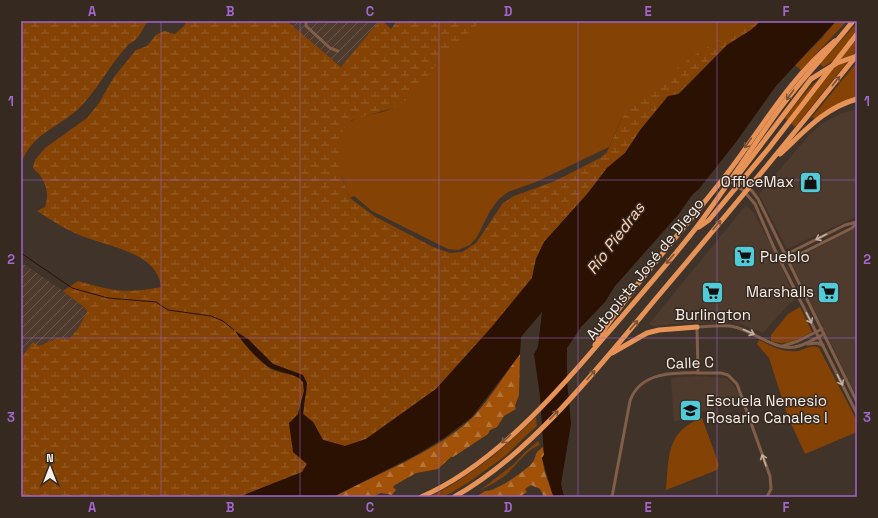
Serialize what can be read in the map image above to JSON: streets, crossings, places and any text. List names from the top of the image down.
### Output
{
  "streets": {
    "highway": ["Autopista José de Diego"],
    "street": ["Calle C"]
  },
  "one_way": ["Calle C"],
  "water": ["Río Piedras"],
  "places": {
    "shop": ["OfficeMax"],
    "supermarket": ["Pueblo", "Burlington", "Marshalls"],
    "school or university": ["Escuela Nemesio Rosario Canales I"]
  },
  "north": "top",
  "grid": {
    "columns": [
      "A",
      "B",
      "C",
      "D",
      "E",
      "F"
    ],
    "rows": ["1", "2", "3"]
  }
}
